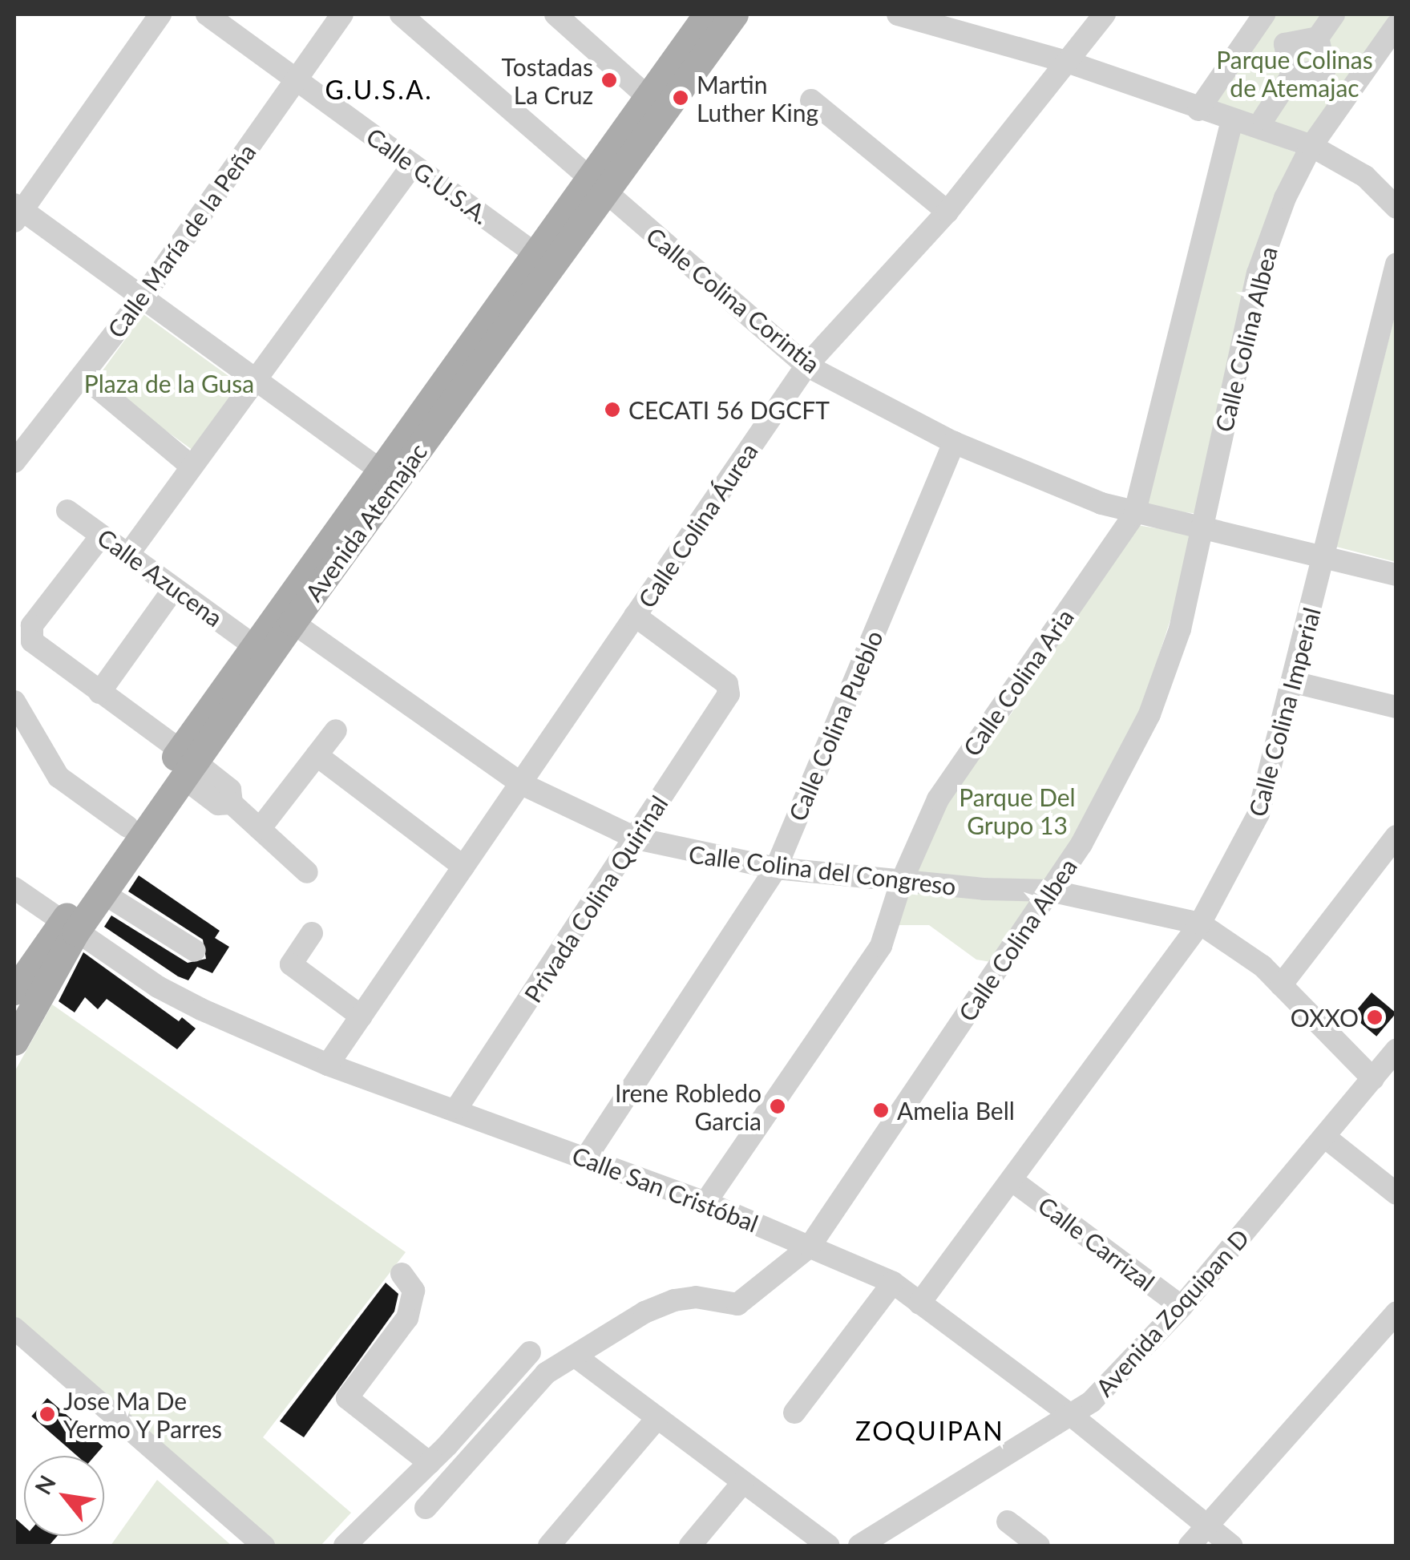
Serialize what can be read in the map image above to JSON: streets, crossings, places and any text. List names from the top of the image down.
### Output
{
  "streets": {
    "main road": ["Avenida Atemajac"],
    "street": [
      "Calle G.U.S.A.",
      "Calle María de la Peña",
      "Calle Colina Corintia",
      "Calle Colina Albea",
      "Calle Colina Áurea",
      "Calle Azucena",
      "Calle Colina Aria",
      "Calle Colina Imperial",
      "Calle Colina Pueblo",
      "Calle Colina del Congreso",
      "Privada Colina Quirinal",
      "Calle San Cristóbal",
      "Calle Carrizal",
      "Avenida Zoquipan D"
    ]
  },
  "crossings": [
    ["Calle G.U.S.A.", "Calle María de la Peña"],
    ["Calle G.U.S.A.", "Avenida Atemajac"],
    ["Calle Colina Corintia", "Calle Colina Albea"],
    ["Calle Colina Corintia", "Avenida Atemajac"],
    ["Calle Colina Corintia", "Calle Colina Áurea"],
    ["Calle Colina Corintia", "Calle Colina Aria"],
    ["Calle Colina Corintia", "Calle Colina Imperial"],
    ["Calle Colina Corintia", "Calle Colina Pueblo"],
    ["Calle Colina Albea", "Calle Colina del Congreso"],
    ["Calle Colina Albea", "Calle San Cristóbal"],
    ["Avenida Atemajac", "Calle Azucena"],
    ["Avenida Atemajac", "Calle Colina del Congreso"],
    ["Avenida Atemajac", "Calle San Cristóbal"],
    ["Calle Colina Áurea", "Calle Colina del Congreso"],
    ["Calle Colina Áurea", "Privada Colina Quirinal"],
    ["Calle Colina Áurea", "Calle San Cristóbal"],
    ["Calle Colina Aria", "Calle Colina del Congreso"],
    ["Calle Colina Aria", "Calle San Cristóbal"],
    ["Calle Colina Imperial", "Calle Colina del Congreso"],
    ["Calle Colina Imperial", "Calle San Cristóbal"],
    ["Calle Colina Imperial", "Calle Carrizal"],
    ["Calle Colina Pueblo", "Calle Colina del Congreso"],
    ["Calle Colina Pueblo", "Calle San Cristóbal"],
    ["Calle Colina del Congreso", "Privada Colina Quirinal"],
    ["Calle Colina del Congreso", "Avenida Zoquipan D"],
    ["Privada Colina Quirinal", "Calle San Cristóbal"],
    ["Calle San Cristóbal", "Avenida Zoquipan D"],
    ["Calle Carrizal", "Avenida Zoquipan D"]
  ],
  "districts": ["G.U.S.A.", "ZOQUIPAN"],
  "parks": ["Parque Colinas de Atemajac", "Plaza de la Gusa", "Parque Del Grupo 13"],
  "places": [
    "Tostadas La Cruz",
    "Martin Luther King",
    "CECATI 56 DGCFT",
    "OXXO",
    "Irene Robledo Garcia",
    "Amelia Bell",
    "Jose Ma De Yermo Y Parres"
  ],
  "north": "top left"
}
